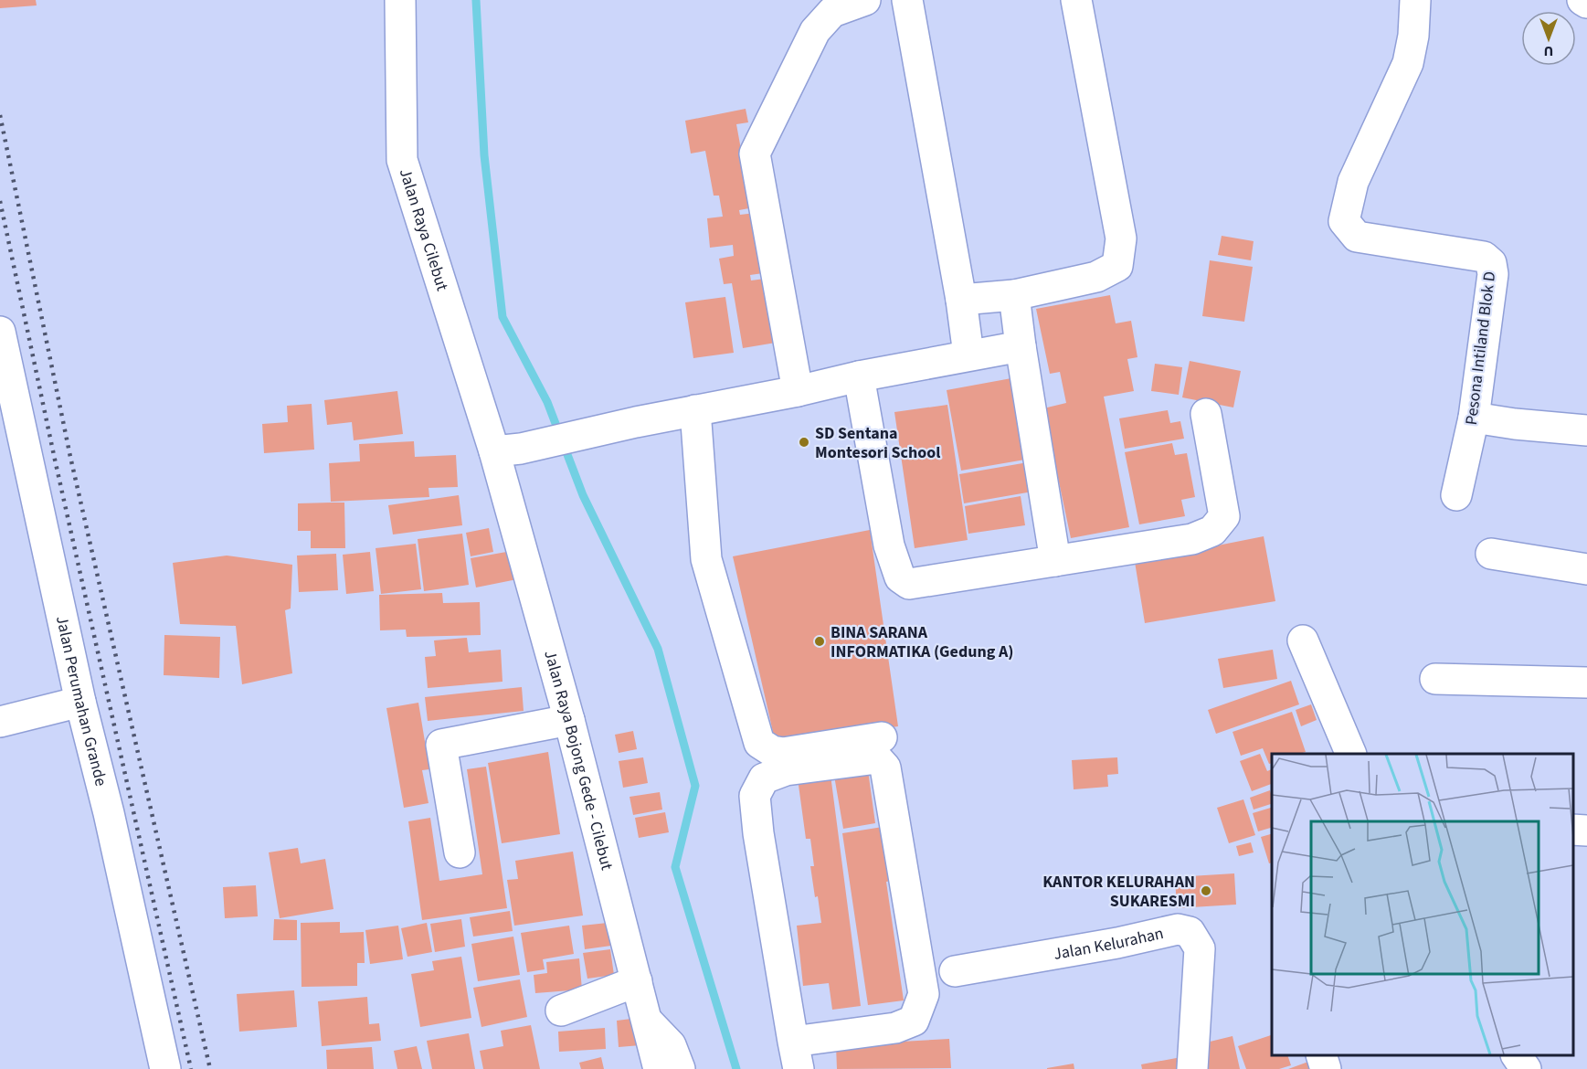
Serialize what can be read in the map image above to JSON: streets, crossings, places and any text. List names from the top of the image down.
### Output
{
  "streets": {
    "street": [
      "Jalan Raya Cilebut",
      "Pesona Intiland Blok D",
      "Jalan Perumahan Grande",
      "Jalan Raya Bojong Gede - Cilebut",
      "Jalan Kelurahan"
    ]
  },
  "crossings": [
    ["Jalan Raya Cilebut", "Jalan Raya Bojong Gede - Cilebut"]
  ],
  "places": ["SD Sentana Montesori School", "BINA SARANA INFORMATIKA (Gedung A)", "KANTOR KELURAHAN SUKARESMI"],
  "north": "bottom"
}
